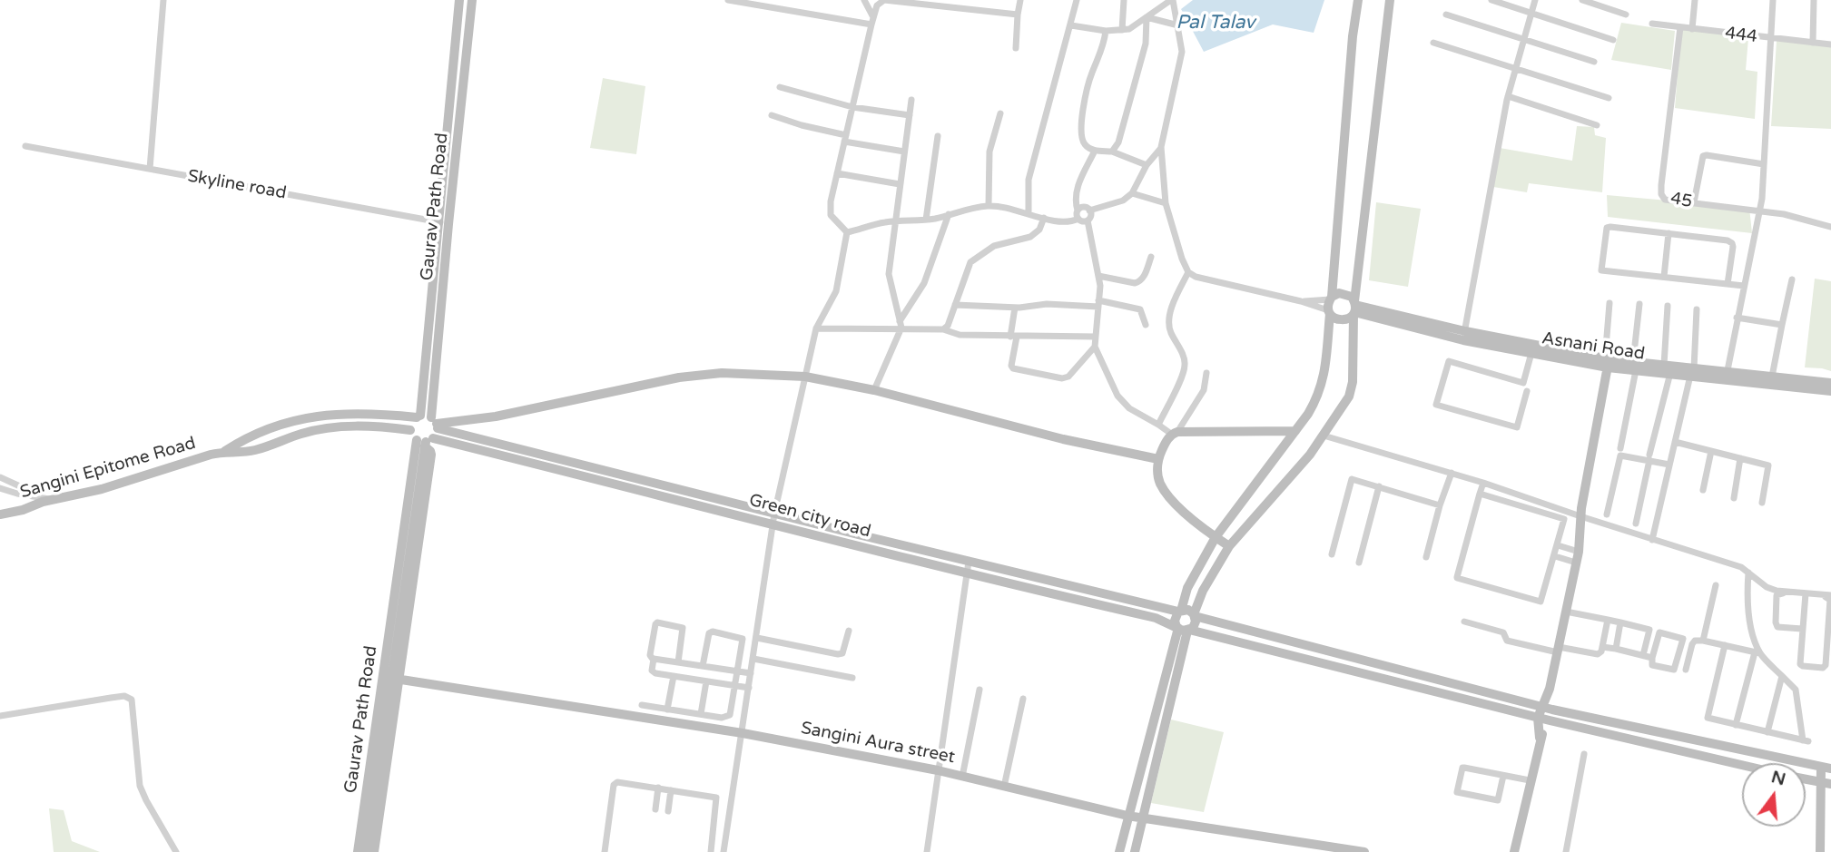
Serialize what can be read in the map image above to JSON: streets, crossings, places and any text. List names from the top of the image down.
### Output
{
  "streets": {
    "street": [
      "444",
      "Skyline road",
      "45",
      "Gaurav Path Road",
      "Asnani Road",
      "Sangini Epitome Road",
      "Green city road",
      "Sangini Aura street"
    ]
  },
  "crossings": [
    ["444", "45"],
    ["Skyline road", "Gaurav Path Road"],
    ["Gaurav Path Road", "Green city road"],
    ["Gaurav Path Road", "Sangini Aura street"]
  ],
  "water": ["Pal Talav"],
  "north": "top"
}
